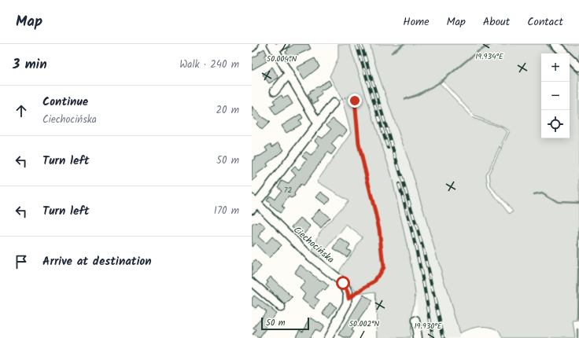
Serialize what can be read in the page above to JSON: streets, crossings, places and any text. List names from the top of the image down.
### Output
{
  "streets": {
    "street": ["Ciechocińska"]
  },
  "house_numbers": ["72"],
  "scale_bar": "50 m",
  "page": {
    "header": "Map",
    "nav": [
      "Home",
      "Map",
      "About",
      "Contact"
    ],
    "heading": ["3 min", "Walk · 240 m"],
    "map_buttons": ["+", "−"],
    "list": [
      ["Continue", "Ciechocińska", "20 m"],
      ["Turn left", "50 m"],
      ["Turn left", "170 m"],
      "Arrive at destination"
    ],
    "scale": "50 m"
  },
  "coordinates": [
    "19.934°E",
    "50.004°N",
    "50.002°N",
    "19.930°E"
  ]
}
